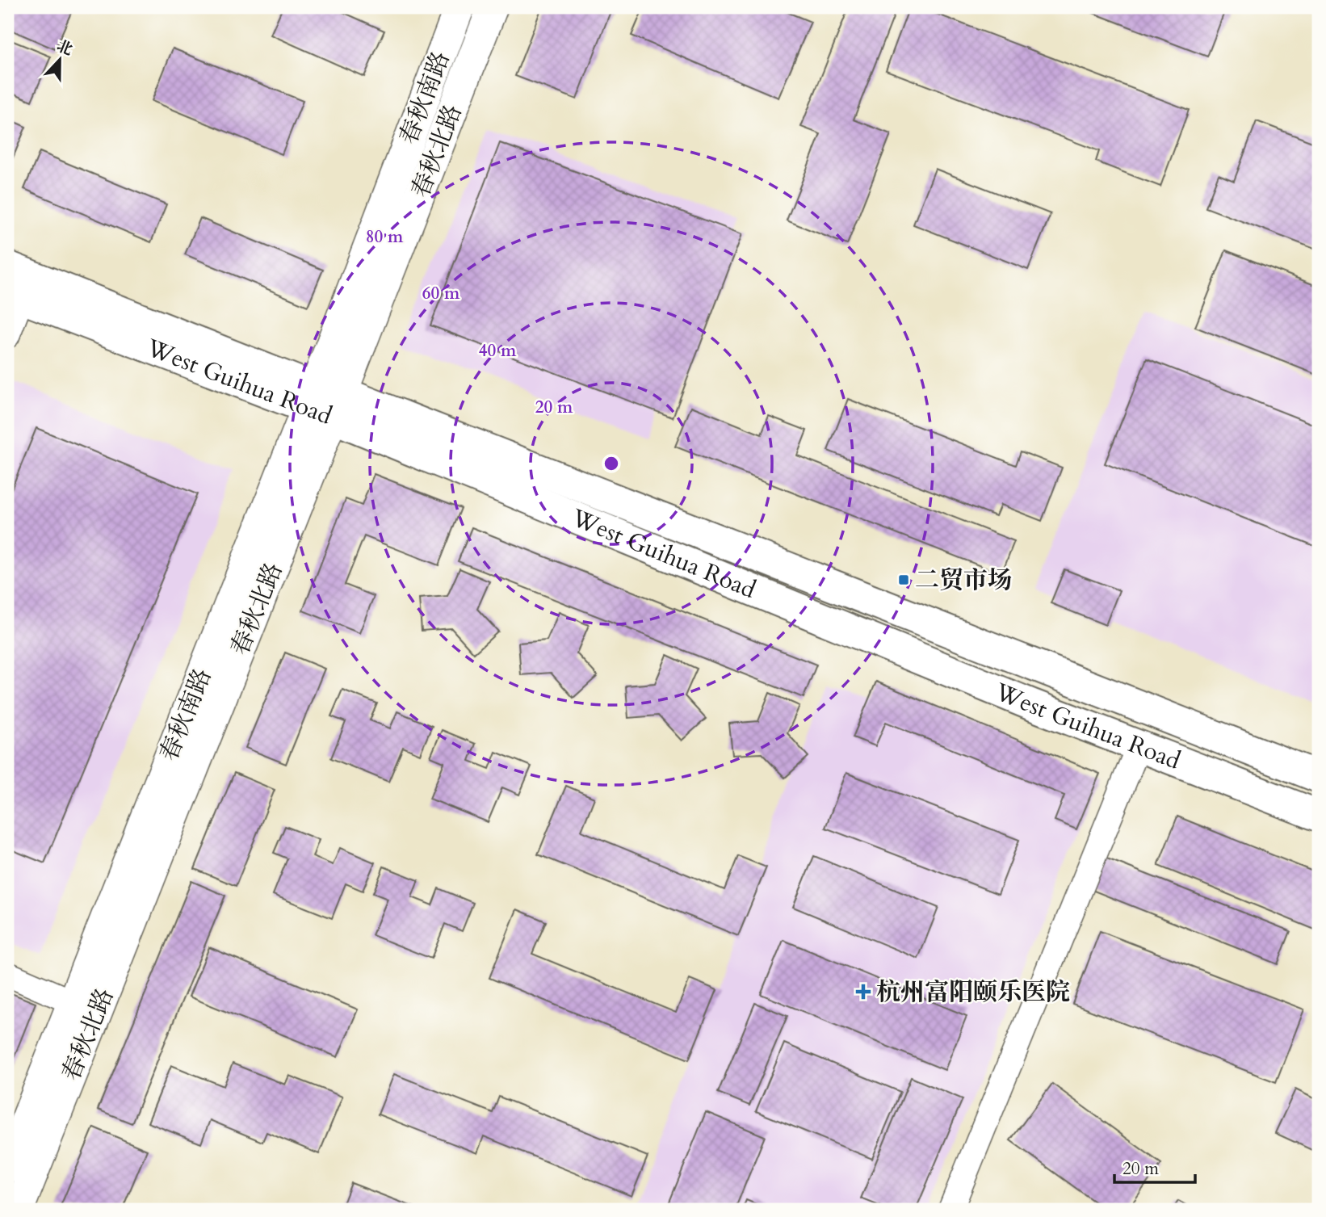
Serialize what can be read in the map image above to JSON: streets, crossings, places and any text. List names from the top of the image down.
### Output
{
  "streets": {
    "main road": ["West Guihua Road"],
    "street": ["春秋南路", "春秋北路"]
  },
  "crossings": [
    ["春秋南路", "春秋北路"],
    ["春秋南路", "West Guihua Road"],
    ["春秋北路", "West Guihua Road"]
  ],
  "places": {
    "transit": ["二贸市场"],
    "health": ["杭州富阳颐乐医院"]
  },
  "scale_bar": "20 m",
  "north": "top",
  "rings": [
    "80 m",
    "60 m",
    "40 m",
    "20 m"
  ]
}
